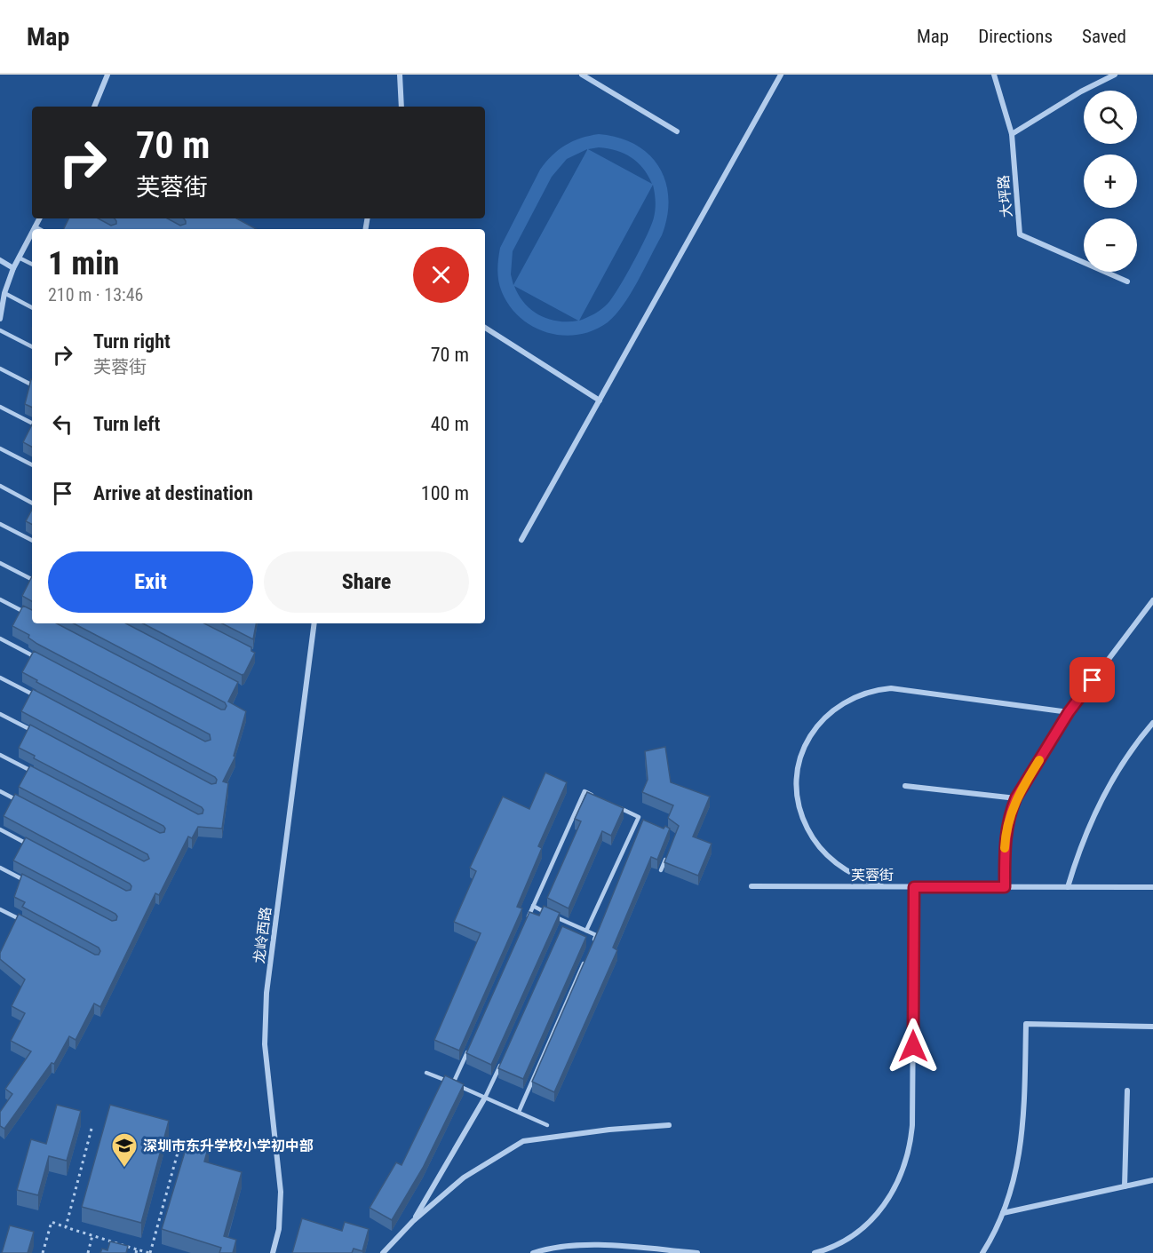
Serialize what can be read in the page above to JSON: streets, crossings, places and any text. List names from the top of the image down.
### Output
{
  "streets": {
    "street": ["大坪路", "芙蓉街", "龙岭西路"]
  },
  "places": {
    "school or university": ["深圳市东升学校小学初中部"]
  },
  "page": {
    "header": "Map",
    "nav": ["Map", "Directions", "Saved"],
    "map_buttons": ["+", "−"],
    "turn": ["70 m", "芙蓉街"],
    "heading": ["1 min", "210 m · 13:46"],
    "list": [
      {
        "name": "Turn right",
        "note": "芙蓉街",
        "value": "70 m"
      },
      {
        "name": "Turn left",
        "value": "40 m"
      },
      {
        "name": "Arrive at destination",
        "value": "100 m"
      }
    ],
    "buttons": ["Exit", "Share"]
  }
}
